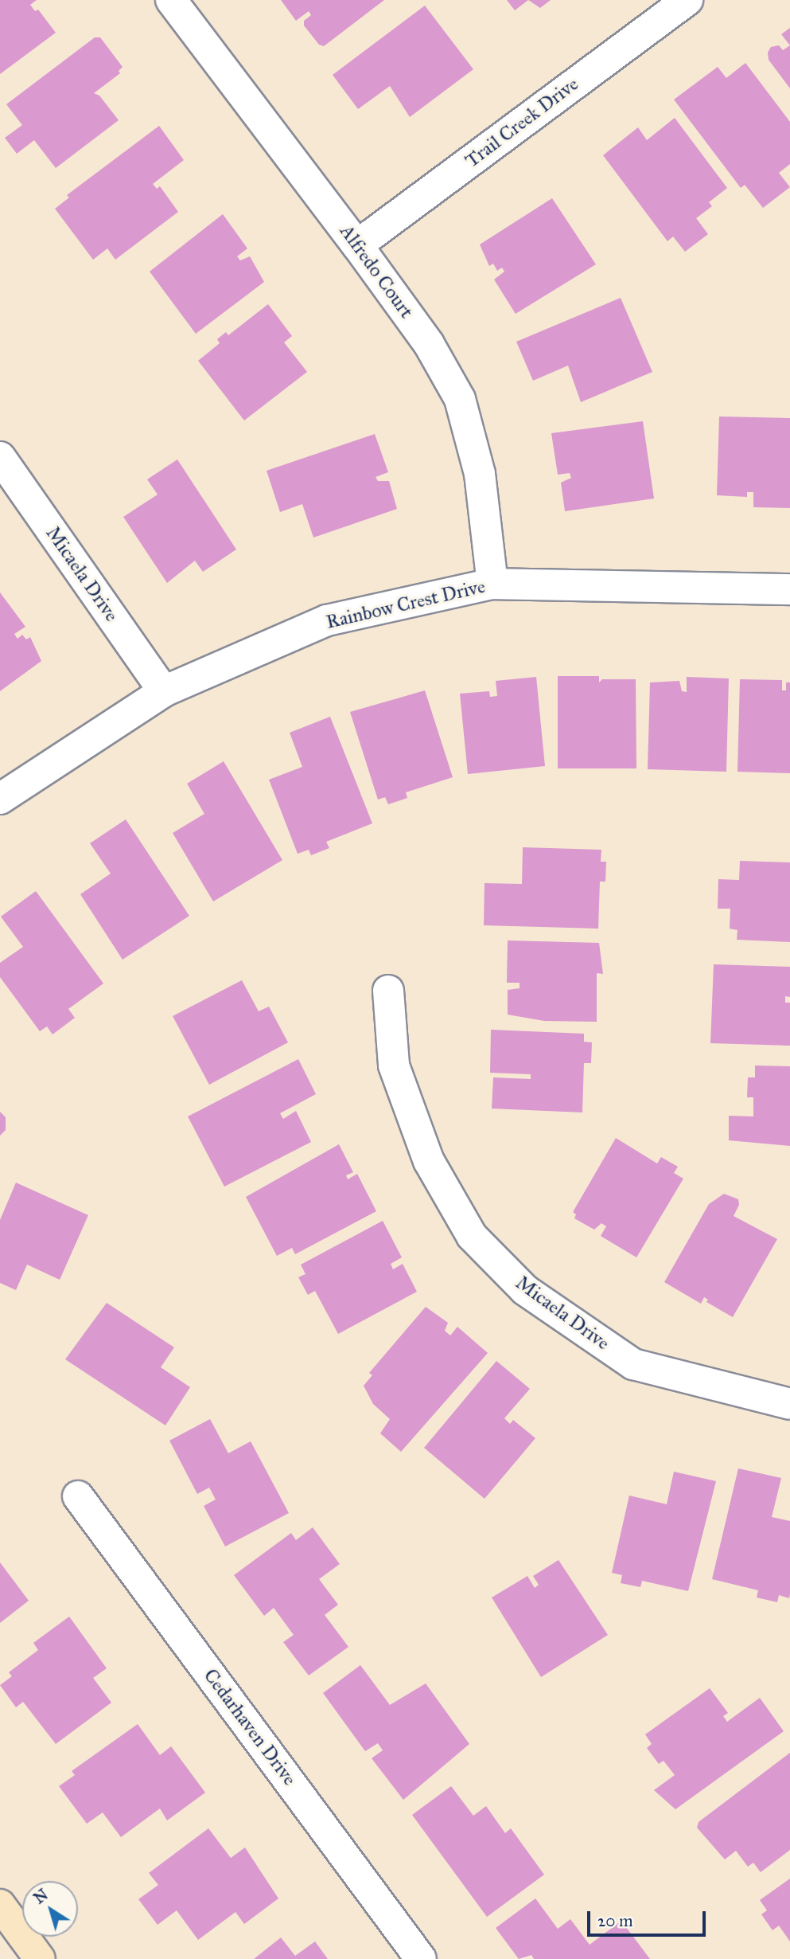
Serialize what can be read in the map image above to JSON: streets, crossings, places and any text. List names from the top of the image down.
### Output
{
  "streets": {
    "street": [
      "Trail Creek Drive",
      "Alfredo Court",
      "Micaela Drive",
      "Rainbow Crest Drive",
      "Cedarhaven Drive"
    ]
  },
  "crossings": [
    ["Trail Creek Drive", "Alfredo Court"],
    ["Alfredo Court", "Rainbow Crest Drive"],
    ["Micaela Drive", "Rainbow Crest Drive"]
  ],
  "scale_bar": "20 m",
  "north": "top left"
}
